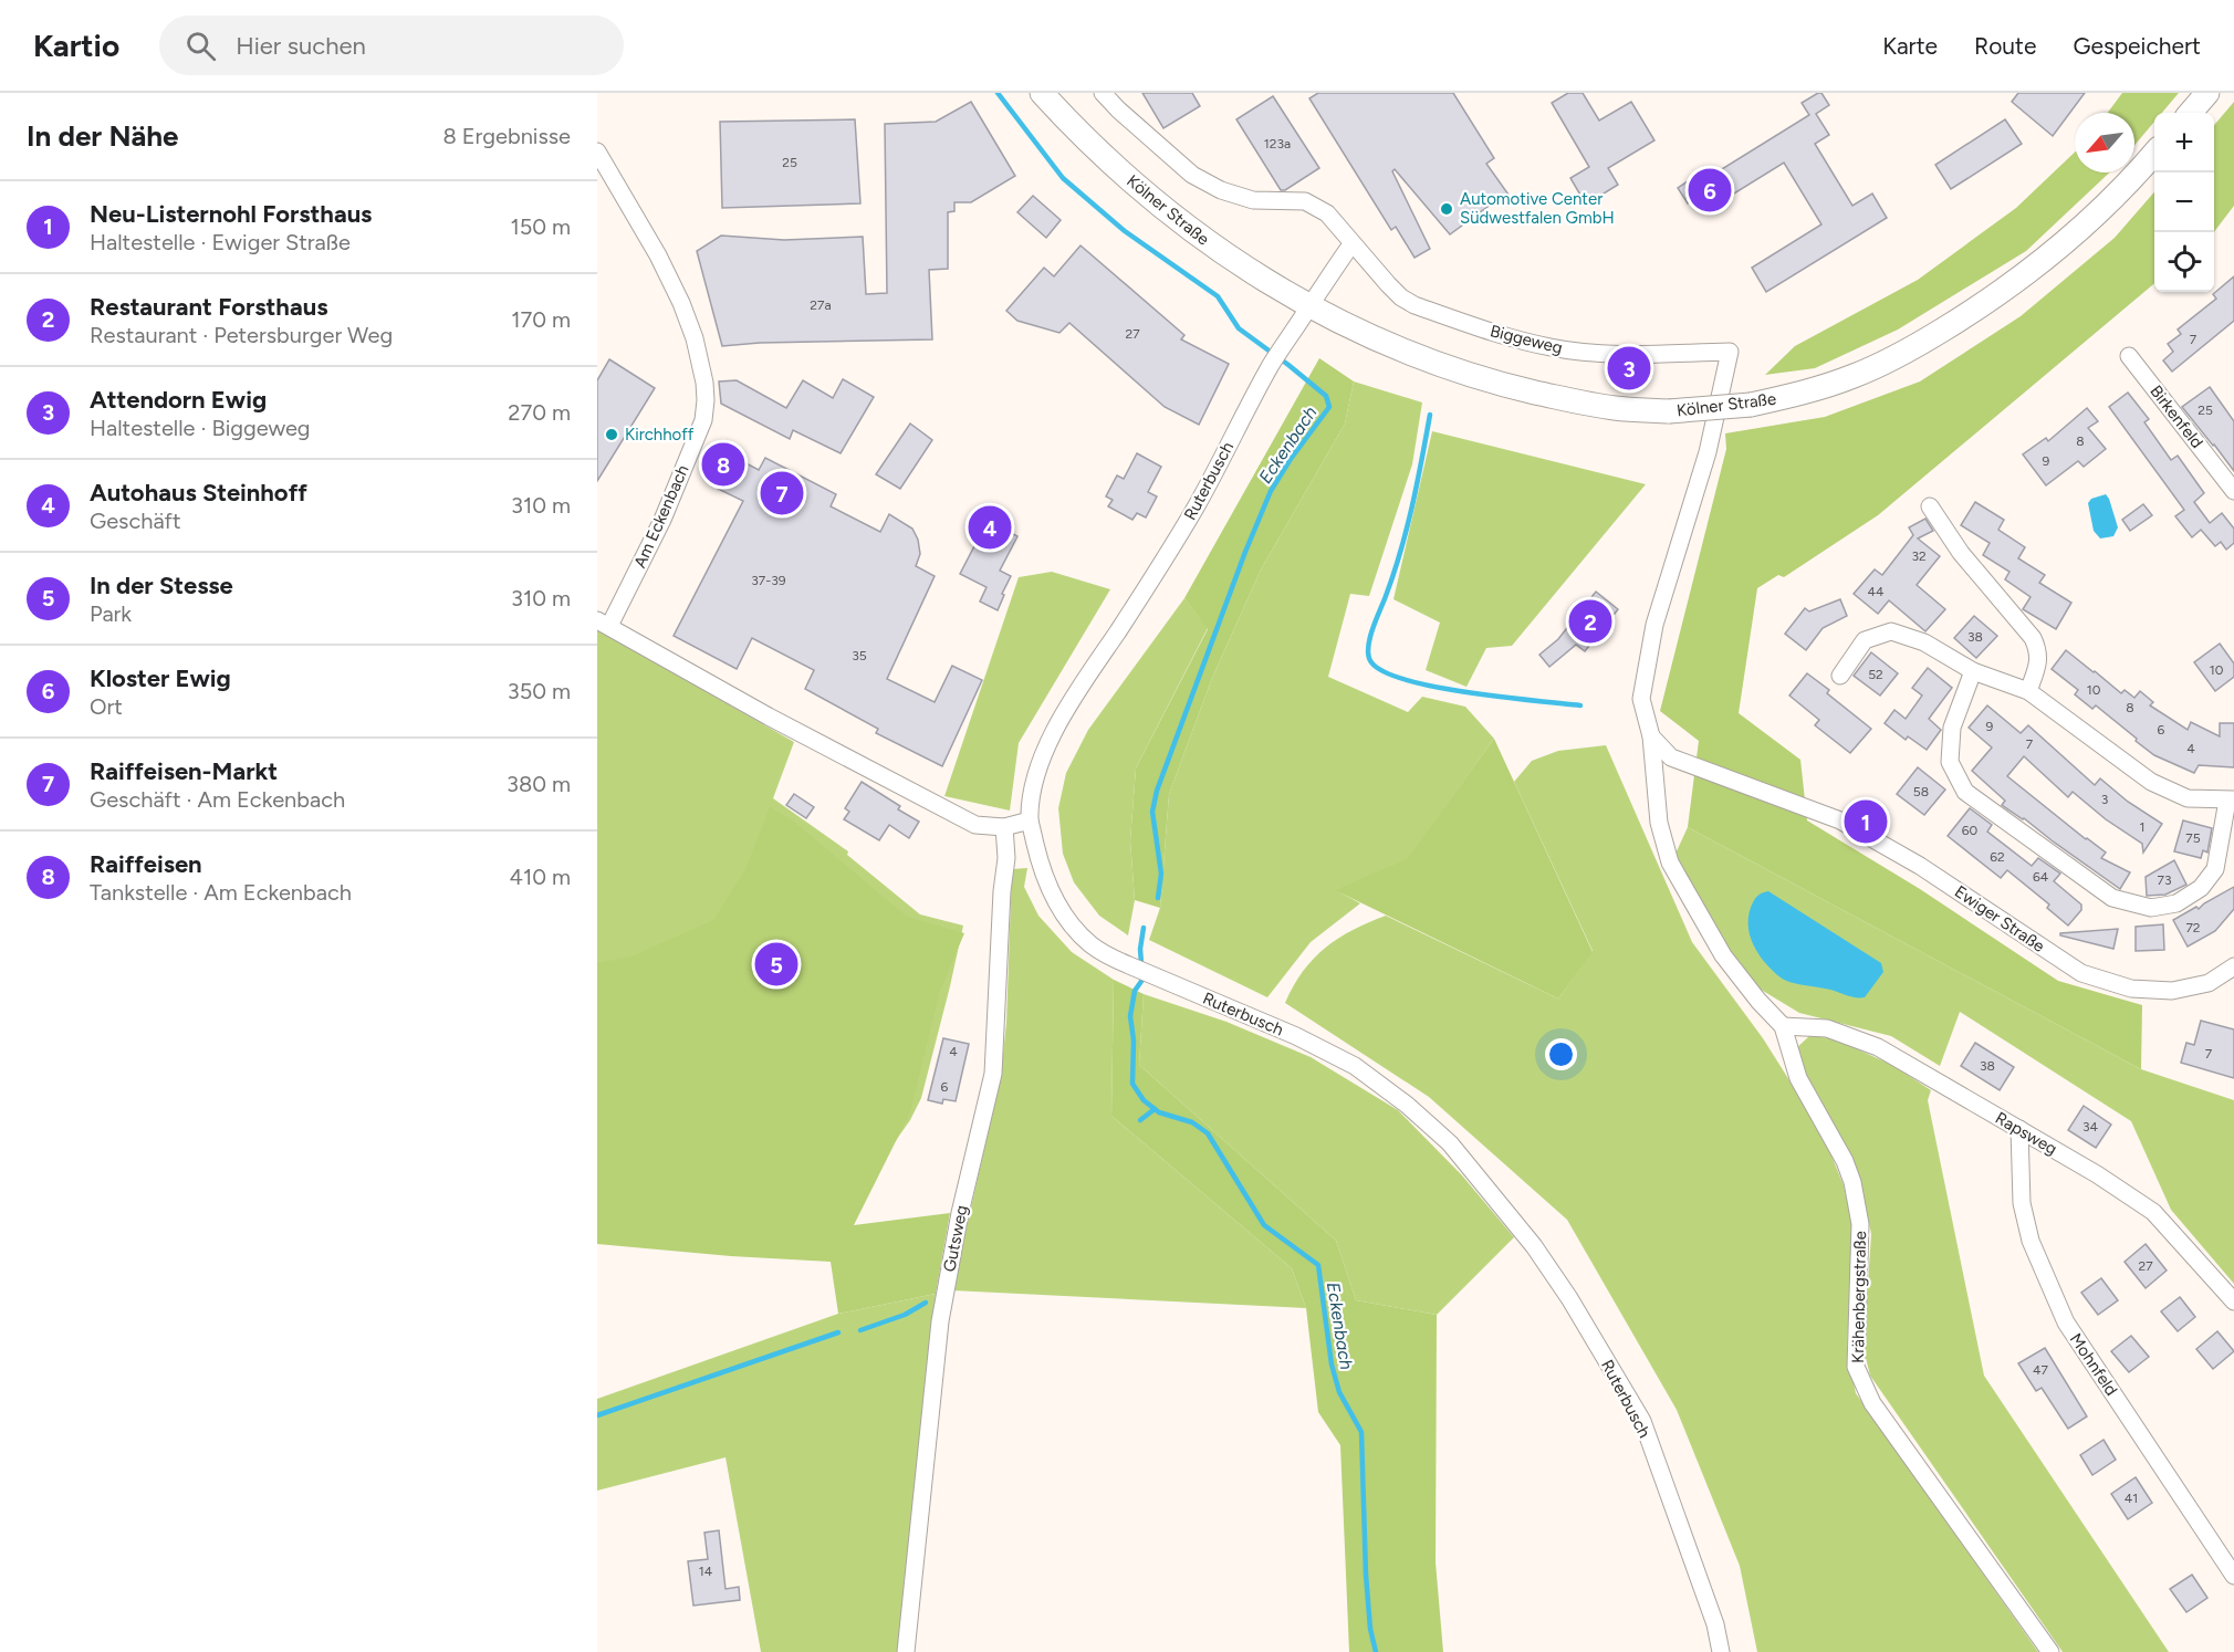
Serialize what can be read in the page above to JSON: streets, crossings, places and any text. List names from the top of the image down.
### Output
{
  "streets": {
    "main road": ["Kölner Straße"],
    "street": [
      "Biggeweg",
      "Birkenfeld",
      "Ruterbusch",
      "Am Eckenbach",
      "Ewiger Straße",
      "Rapsweg",
      "Gutsweg",
      "Krähenbergstraße",
      "Mohnfeld"
    ]
  },
  "crossings": [
    ["Kölner Straße", "Ruterbusch"],
    ["Biggeweg", "Krähenbergstraße"],
    ["Ewiger Straße", "Krähenbergstraße"],
    ["Rapsweg", "Krähenbergstraße"],
    ["Rapsweg", "Mohnfeld"]
  ],
  "water": ["Eckenbach"],
  "places": ["Automotive Center Südwestfalen GmbH", "Kirchhoff"],
  "house_numbers": [
    "123a",
    "25",
    "27a",
    "27",
    "7",
    "25",
    "8",
    "9",
    "32",
    "37-39",
    "44",
    "38",
    "35",
    "10",
    "52",
    "10",
    "8",
    "9",
    "6",
    "7",
    "4",
    "58",
    "3",
    "1",
    "60",
    "75",
    "62",
    "64",
    "73",
    "72",
    "4",
    "7",
    "38",
    "6",
    "34",
    "27",
    "47",
    "41",
    "14"
  ],
  "north": "bottom left",
  "page": {
    "header": "Kartio",
    "search": "Hier suchen",
    "nav": ["Karte", "Route", "Gespeichert"],
    "heading": ["In der Nähe", "8 Ergebnisse"],
    "map_buttons": ["+", "−"],
    "pins": [
      "6",
      "3",
      "8",
      "7",
      "4",
      "2",
      "1",
      "5"
    ],
    "list": [
      {
        "mark": "1",
        "name": "Neu-Listernohl Forsthaus",
        "note": "Haltestelle · Ewiger Straße",
        "value": "150 m"
      },
      {
        "mark": "2",
        "name": "Restaurant Forsthaus",
        "note": "Restaurant · Petersburger Weg",
        "value": "170 m"
      },
      {
        "mark": "3",
        "name": "Attendorn Ewig",
        "note": "Haltestelle · Biggeweg",
        "value": "270 m"
      },
      {
        "mark": "4",
        "name": "Autohaus Steinhoff",
        "note": "Geschäft",
        "value": "310 m"
      },
      {
        "mark": "5",
        "name": "In der Stesse",
        "note": "Park",
        "value": "310 m"
      },
      {
        "mark": "6",
        "name": "Kloster Ewig",
        "note": "Ort",
        "value": "350 m"
      },
      {
        "mark": "7",
        "name": "Raiffeisen-Markt",
        "note": "Geschäft · Am Eckenbach",
        "value": "380 m"
      },
      {
        "mark": "8",
        "name": "Raiffeisen",
        "note": "Tankstelle · Am Eckenbach",
        "value": "410 m"
      }
    ]
  }
}
